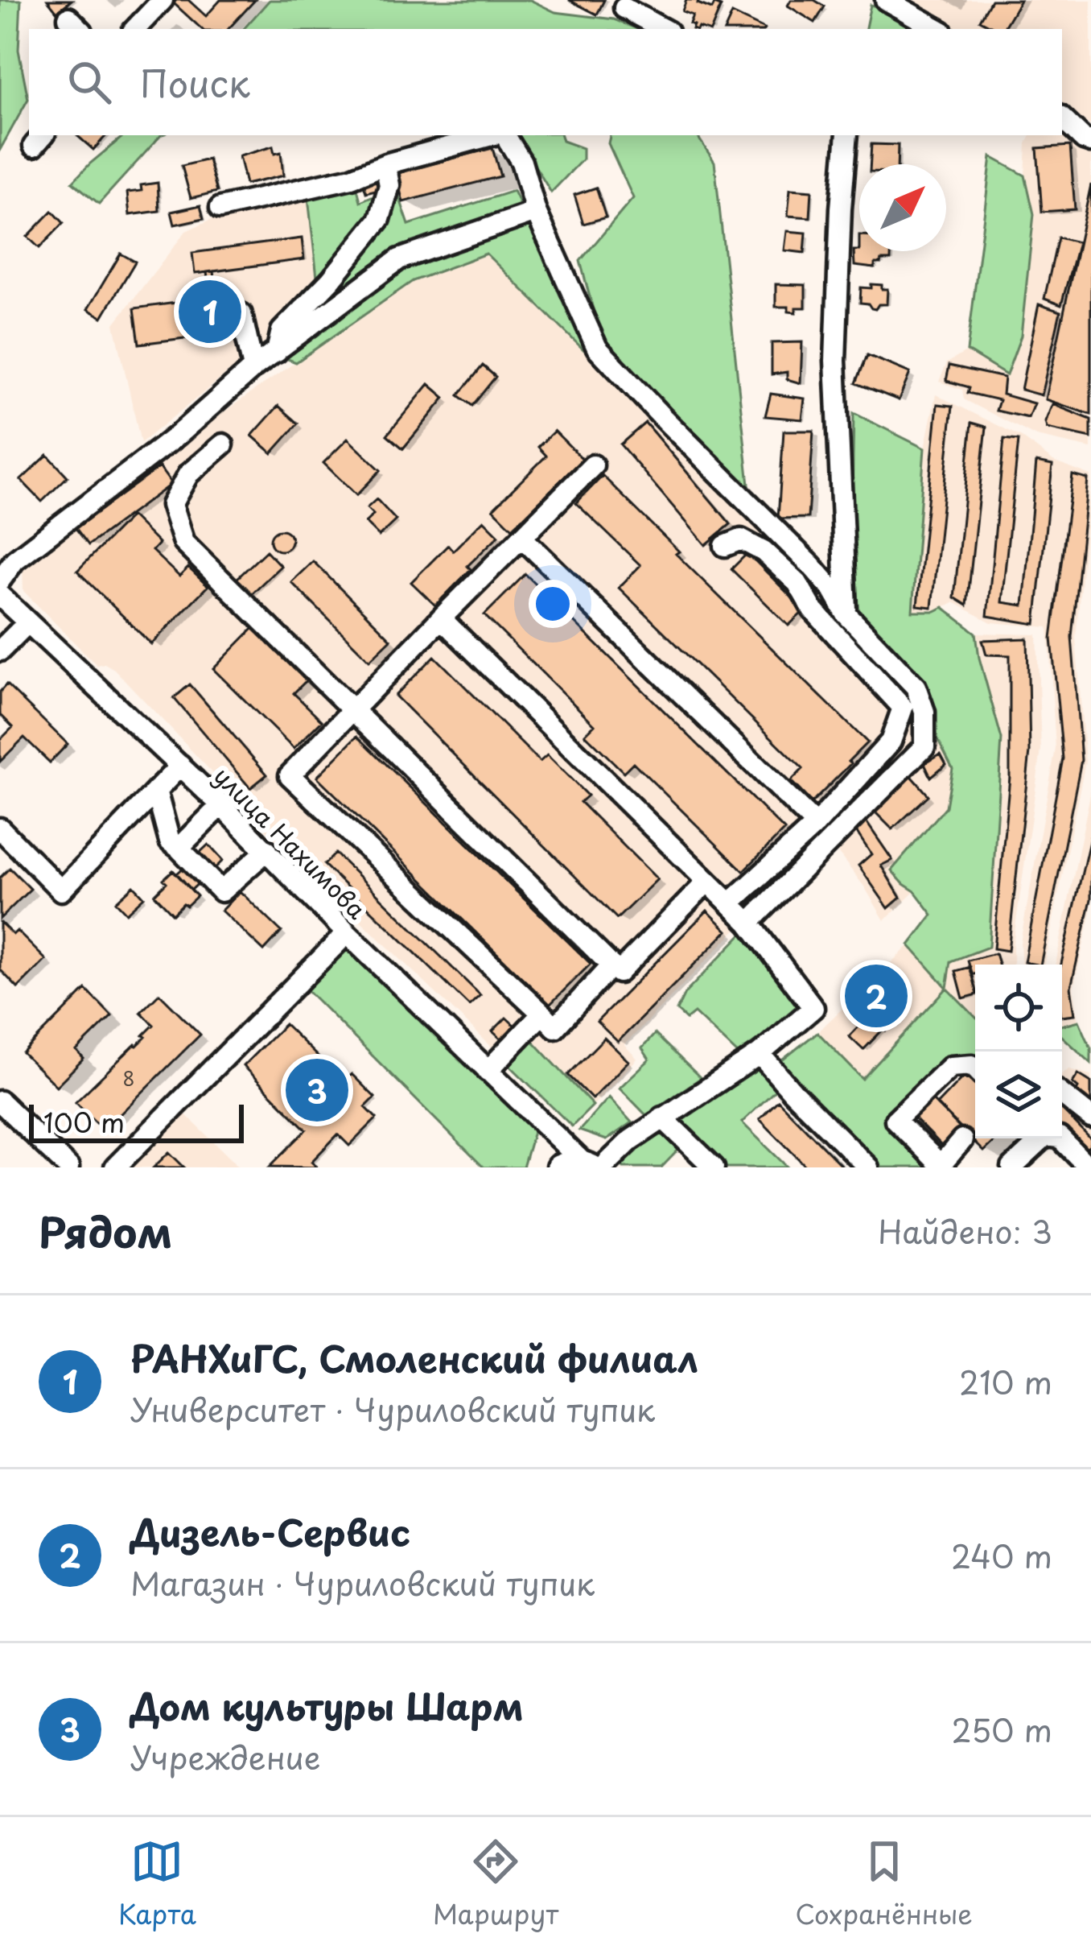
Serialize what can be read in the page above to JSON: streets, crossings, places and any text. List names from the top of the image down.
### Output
{
  "streets": {
    "street": ["улица Нахимова"]
  },
  "house_numbers": ["8"],
  "scale_bar": "100 m",
  "north": "top right",
  "page": {
    "search": "Поиск",
    "pins": ["1", "2", "3"],
    "scale": "100 m",
    "heading": ["Рядом", "Найдено: 3"],
    "list": [
      {
        "mark": "1",
        "name": "РАНХиГС, Смоленский филиал",
        "note": "Университет · Чуриловский тупик",
        "value": "210 m"
      },
      {
        "mark": "2",
        "name": "Дизель-Сервис",
        "note": "Магазин · Чуриловский тупик",
        "value": "240 m"
      },
      {
        "mark": "3",
        "name": "Дом культуры Шарм",
        "note": "Учреждение",
        "value": "250 m"
      }
    ],
    "nav": ["Карта", "Маршрут", "Сохранённые"]
  }
}
